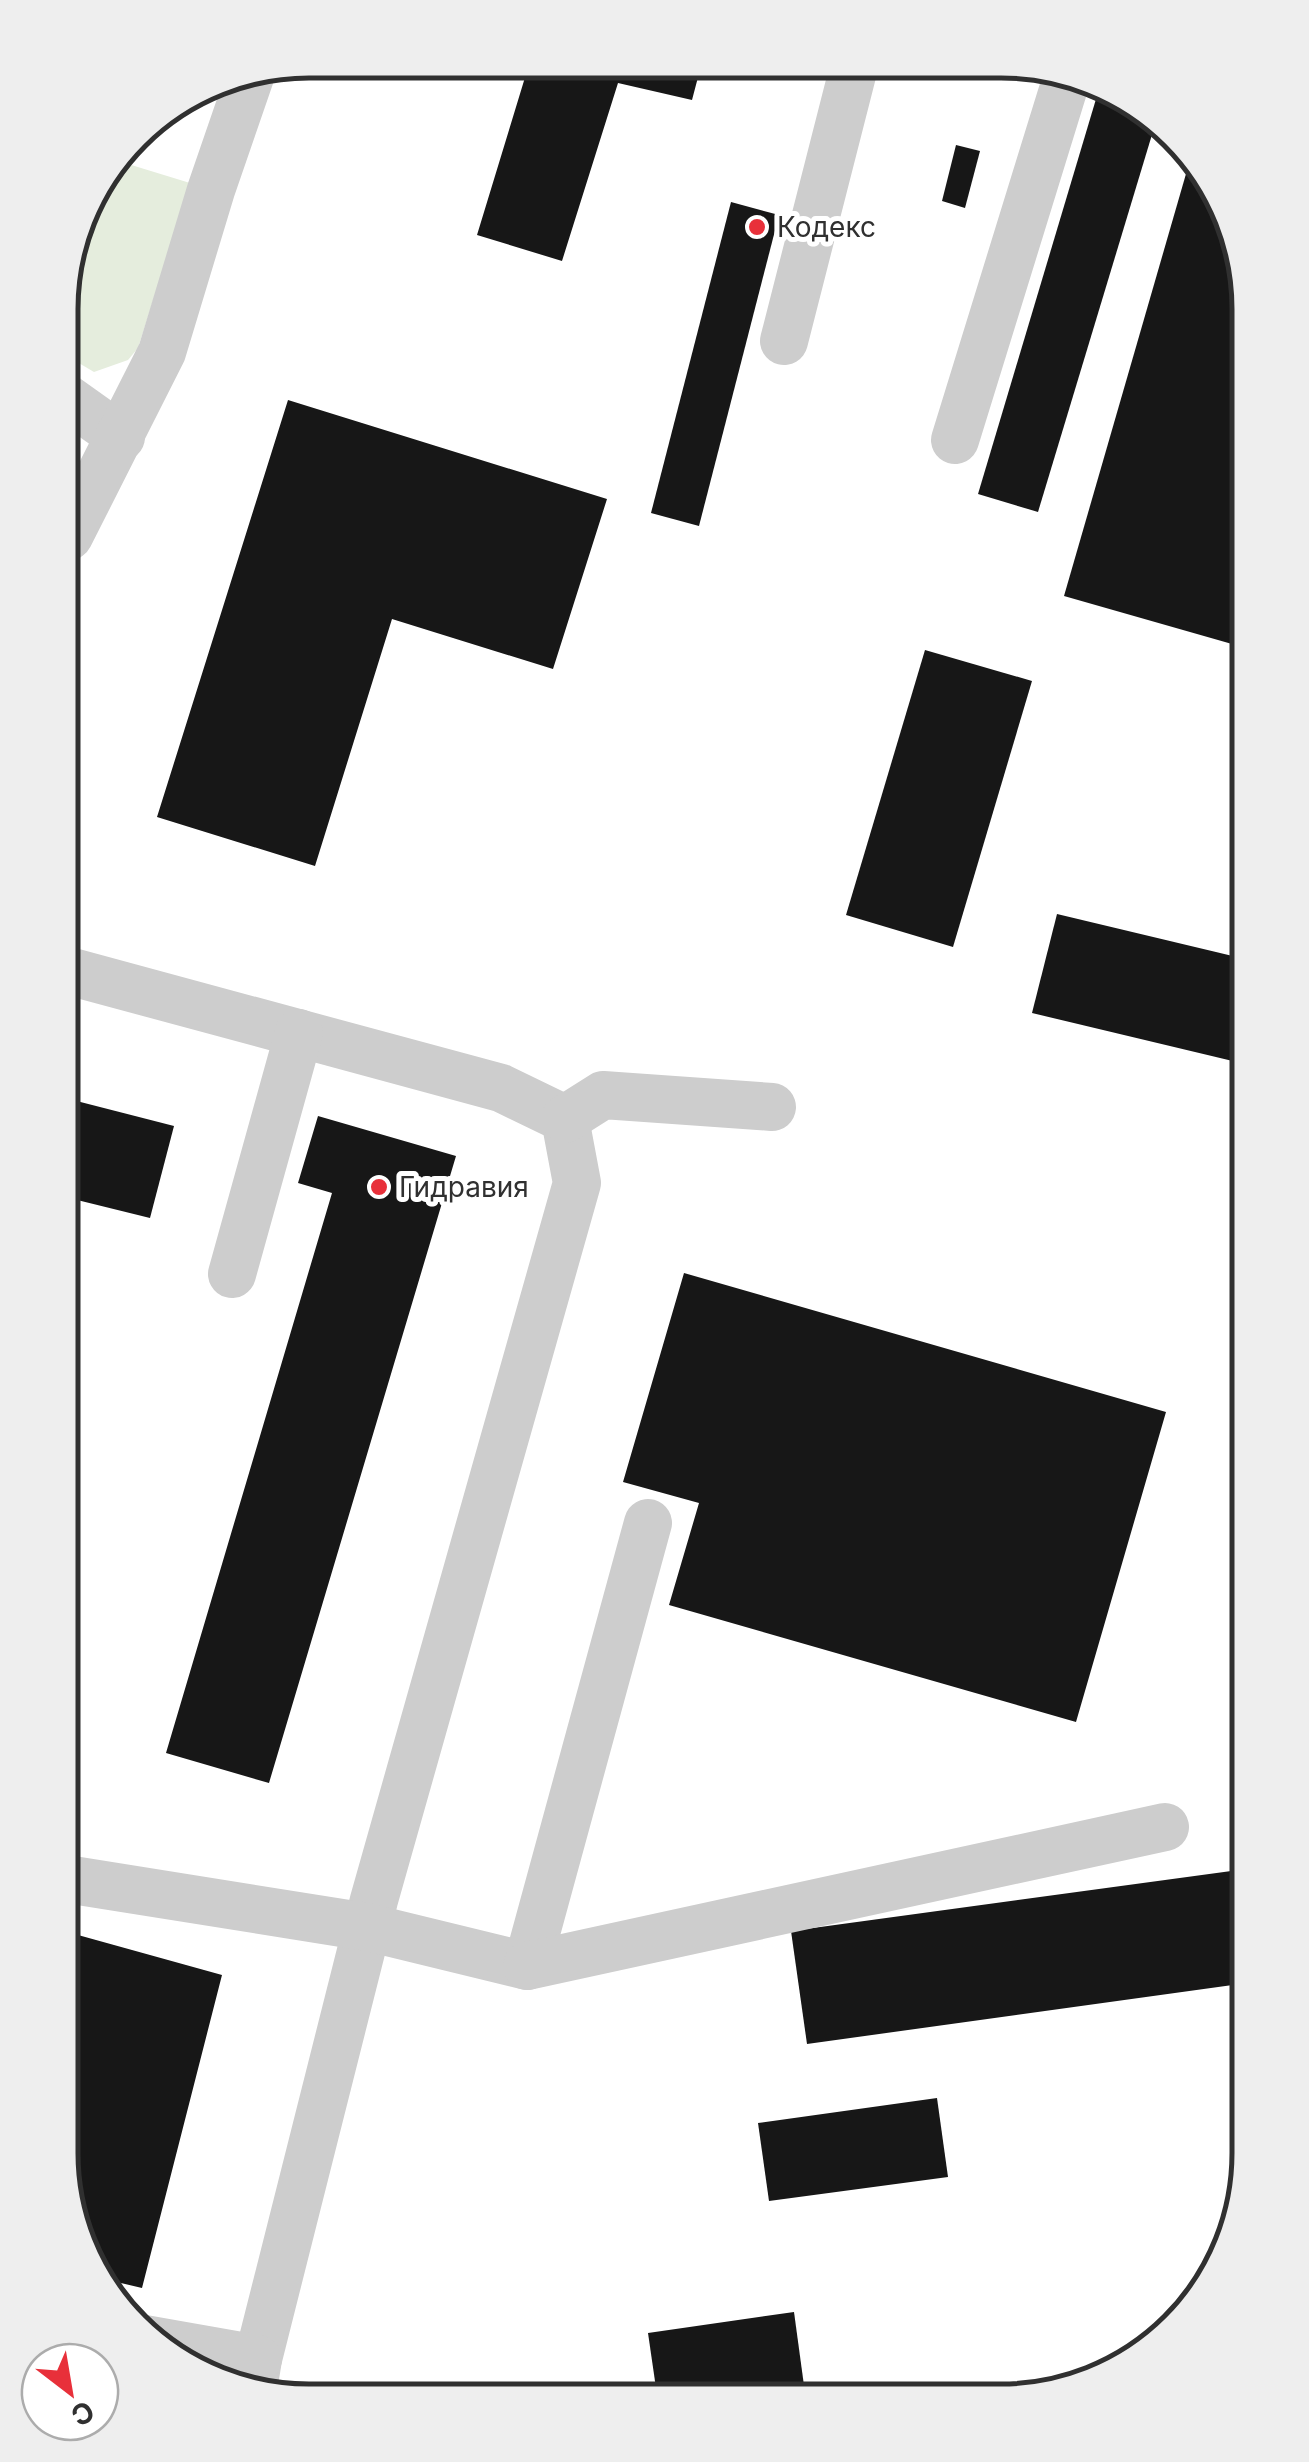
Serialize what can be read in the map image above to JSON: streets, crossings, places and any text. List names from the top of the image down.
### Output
{
  "places": ["Кодекс", "Гидравия"],
  "north": "bottom right"
}
